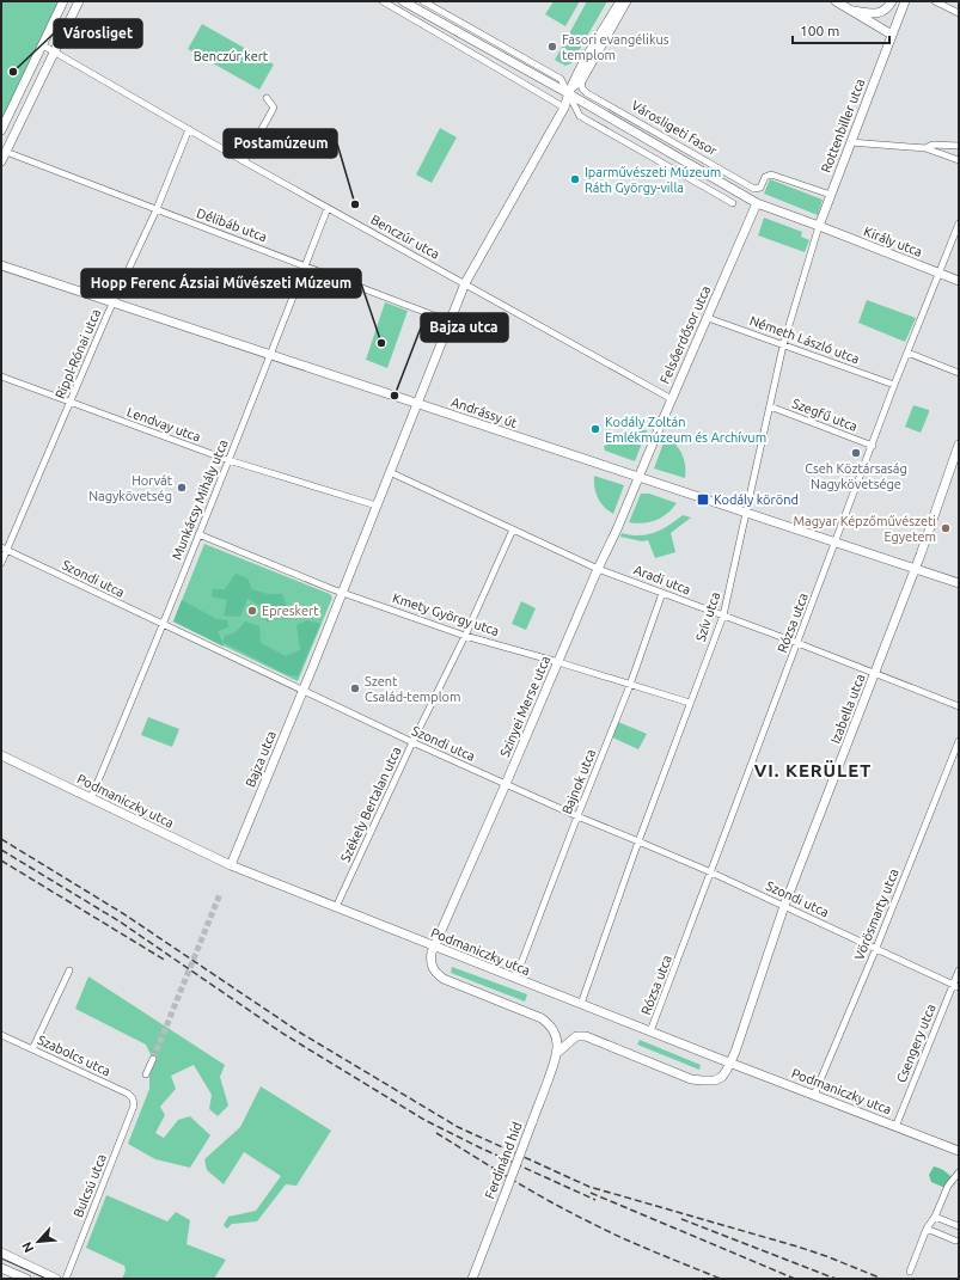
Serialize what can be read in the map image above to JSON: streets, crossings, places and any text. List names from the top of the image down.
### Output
{
  "streets": {
    "street": [
      "Rottenbiller utca",
      "Városligeti fasor",
      "Délibáb utca",
      "Benczúr utca",
      "Király utca",
      "Felsőerdősor utca",
      "Németh László utca",
      "Rippl-Rónai utca",
      "Andrássy út",
      "Szegfű utca",
      "Lendvay utca",
      "Munkácsy Mihály utca",
      "Szondi utca",
      "Aradi utca",
      "Kmety György utca",
      "Szív utca",
      "Rózsa utca",
      "Szinyei Merse utca",
      "Izabella utca",
      "Bajza utca",
      "Bajnok utca",
      "Podmaniczky utca",
      "Székely Bertalan utca",
      "Vörösmarty utca",
      "Csengery utca",
      "Szabolcs utca",
      "Ferdinánd híd",
      "Bulcsú utca"
    ]
  },
  "crossings": [
    ["Rottenbiller utca", "Városligeti fasor"],
    ["Rottenbiller utca", "Király utca"],
    ["Rottenbiller utca", "Szív utca"],
    ["Városligeti fasor", "Király utca"],
    ["Városligeti fasor", "Felsőerdősor utca"],
    ["Városligeti fasor", "Bajza utca"],
    ["Délibáb utca", "Rippl-Rónai utca"],
    ["Délibáb utca", "Munkácsy Mihály utca"],
    ["Délibáb utca", "Bajza utca"],
    ["Benczúr utca", "Felsőerdősor utca"],
    ["Benczúr utca", "Rippl-Rónai utca"],
    ["Benczúr utca", "Munkácsy Mihály utca"],
    ["Benczúr utca", "Bajza utca"],
    ["Király utca", "Felsőerdősor utca"],
    ["Király utca", "Szív utca"],
    ["Király utca", "Rózsa utca"],
    ["Felsőerdősor utca", "Németh László utca"],
    ["Felsőerdősor utca", "Andrássy út"],
    ["Felsőerdősor utca", "Szinyei Merse utca"],
    ["Németh László utca", "Szív utca"],
    ["Németh László utca", "Rózsa utca"],
    ["Rippl-Rónai utca", "Andrássy út"],
    ["Rippl-Rónai utca", "Lendvay utca"],
    ["Rippl-Rónai utca", "Szondi utca"],
    ["Andrássy út", "Munkácsy Mihály utca"],
    ["Andrássy út", "Szív utca"],
    ["Andrássy út", "Rózsa utca"],
    ["Andrássy út", "Szinyei Merse utca"],
    ["Andrássy út", "Izabella utca"],
    ["Andrássy út", "Bajza utca"],
    ["Szegfű utca", "Szív utca"],
    ["Szegfű utca", "Rózsa utca"],
    ["Lendvay utca", "Munkácsy Mihály utca"],
    ["Lendvay utca", "Bajza utca"],
    ["Munkácsy Mihály utca", "Szondi utca"],
    ["Munkácsy Mihály utca", "Kmety György utca"],
    ["Munkácsy Mihály utca", "Podmaniczky utca"],
    ["Szondi utca", "Szív utca"],
    ["Szondi utca", "Rózsa utca"],
    ["Szondi utca", "Szinyei Merse utca"],
    ["Szondi utca", "Izabella utca"],
    ["Szondi utca", "Bajza utca"],
    ["Szondi utca", "Bajnok utca"],
    ["Szondi utca", "Székely Bertalan utca"],
    ["Szondi utca", "Vörösmarty utca"],
    ["Szondi utca", "Csengery utca"],
    ["Aradi utca", "Szív utca"],
    ["Aradi utca", "Rózsa utca"],
    ["Aradi utca", "Szinyei Merse utca"],
    ["Aradi utca", "Izabella utca"],
    ["Aradi utca", "Bajza utca"],
    ["Aradi utca", "Bajnok utca"],
    ["Aradi utca", "Székely Bertalan utca"],
    ["Kmety György utca", "Szív utca"],
    ["Kmety György utca", "Szinyei Merse utca"],
    ["Kmety György utca", "Bajza utca"],
    ["Kmety György utca", "Bajnok utca"],
    ["Kmety György utca", "Székely Bertalan utca"],
    ["Szív utca", "Podmaniczky utca"],
    ["Rózsa utca", "Podmaniczky utca"],
    ["Szinyei Merse utca", "Podmaniczky utca"],
    ["Izabella utca", "Podmaniczky utca"],
    ["Izabella utca", "Ferdinánd híd"],
    ["Bajza utca", "Podmaniczky utca"],
    ["Bajnok utca", "Podmaniczky utca"],
    ["Podmaniczky utca", "Székely Bertalan utca"],
    ["Podmaniczky utca", "Vörösmarty utca"],
    ["Podmaniczky utca", "Csengery utca"],
    ["Podmaniczky utca", "Ferdinánd híd"],
    ["Szabolcs utca", "Bulcsú utca"]
  ],
  "districts": ["VI. KERÜLET"],
  "parks": ["Benczúr kert"],
  "places": {
    "other": [
      "Fasori evangélikus templom",
      "Városliget",
      "Iparművészeti Múzeum Ráth György-villa",
      "Postamúzeum",
      "Hopp Ferenc Ázsiai Művészeti Múzeum",
      "Bajza utca",
      "Kodály Zoltán Emlékmúzeum és Archívum",
      "Cseh Köztársaság Nagykövetsége",
      "Horvát Nagykövetség",
      "Magyar Képzőművészeti Egyetem",
      "Epreskert",
      "Szent Család-templom"
    ],
    "transit": ["Kodály körönd"]
  },
  "scale_bar": "100 m",
  "north": "bottom left"
}
